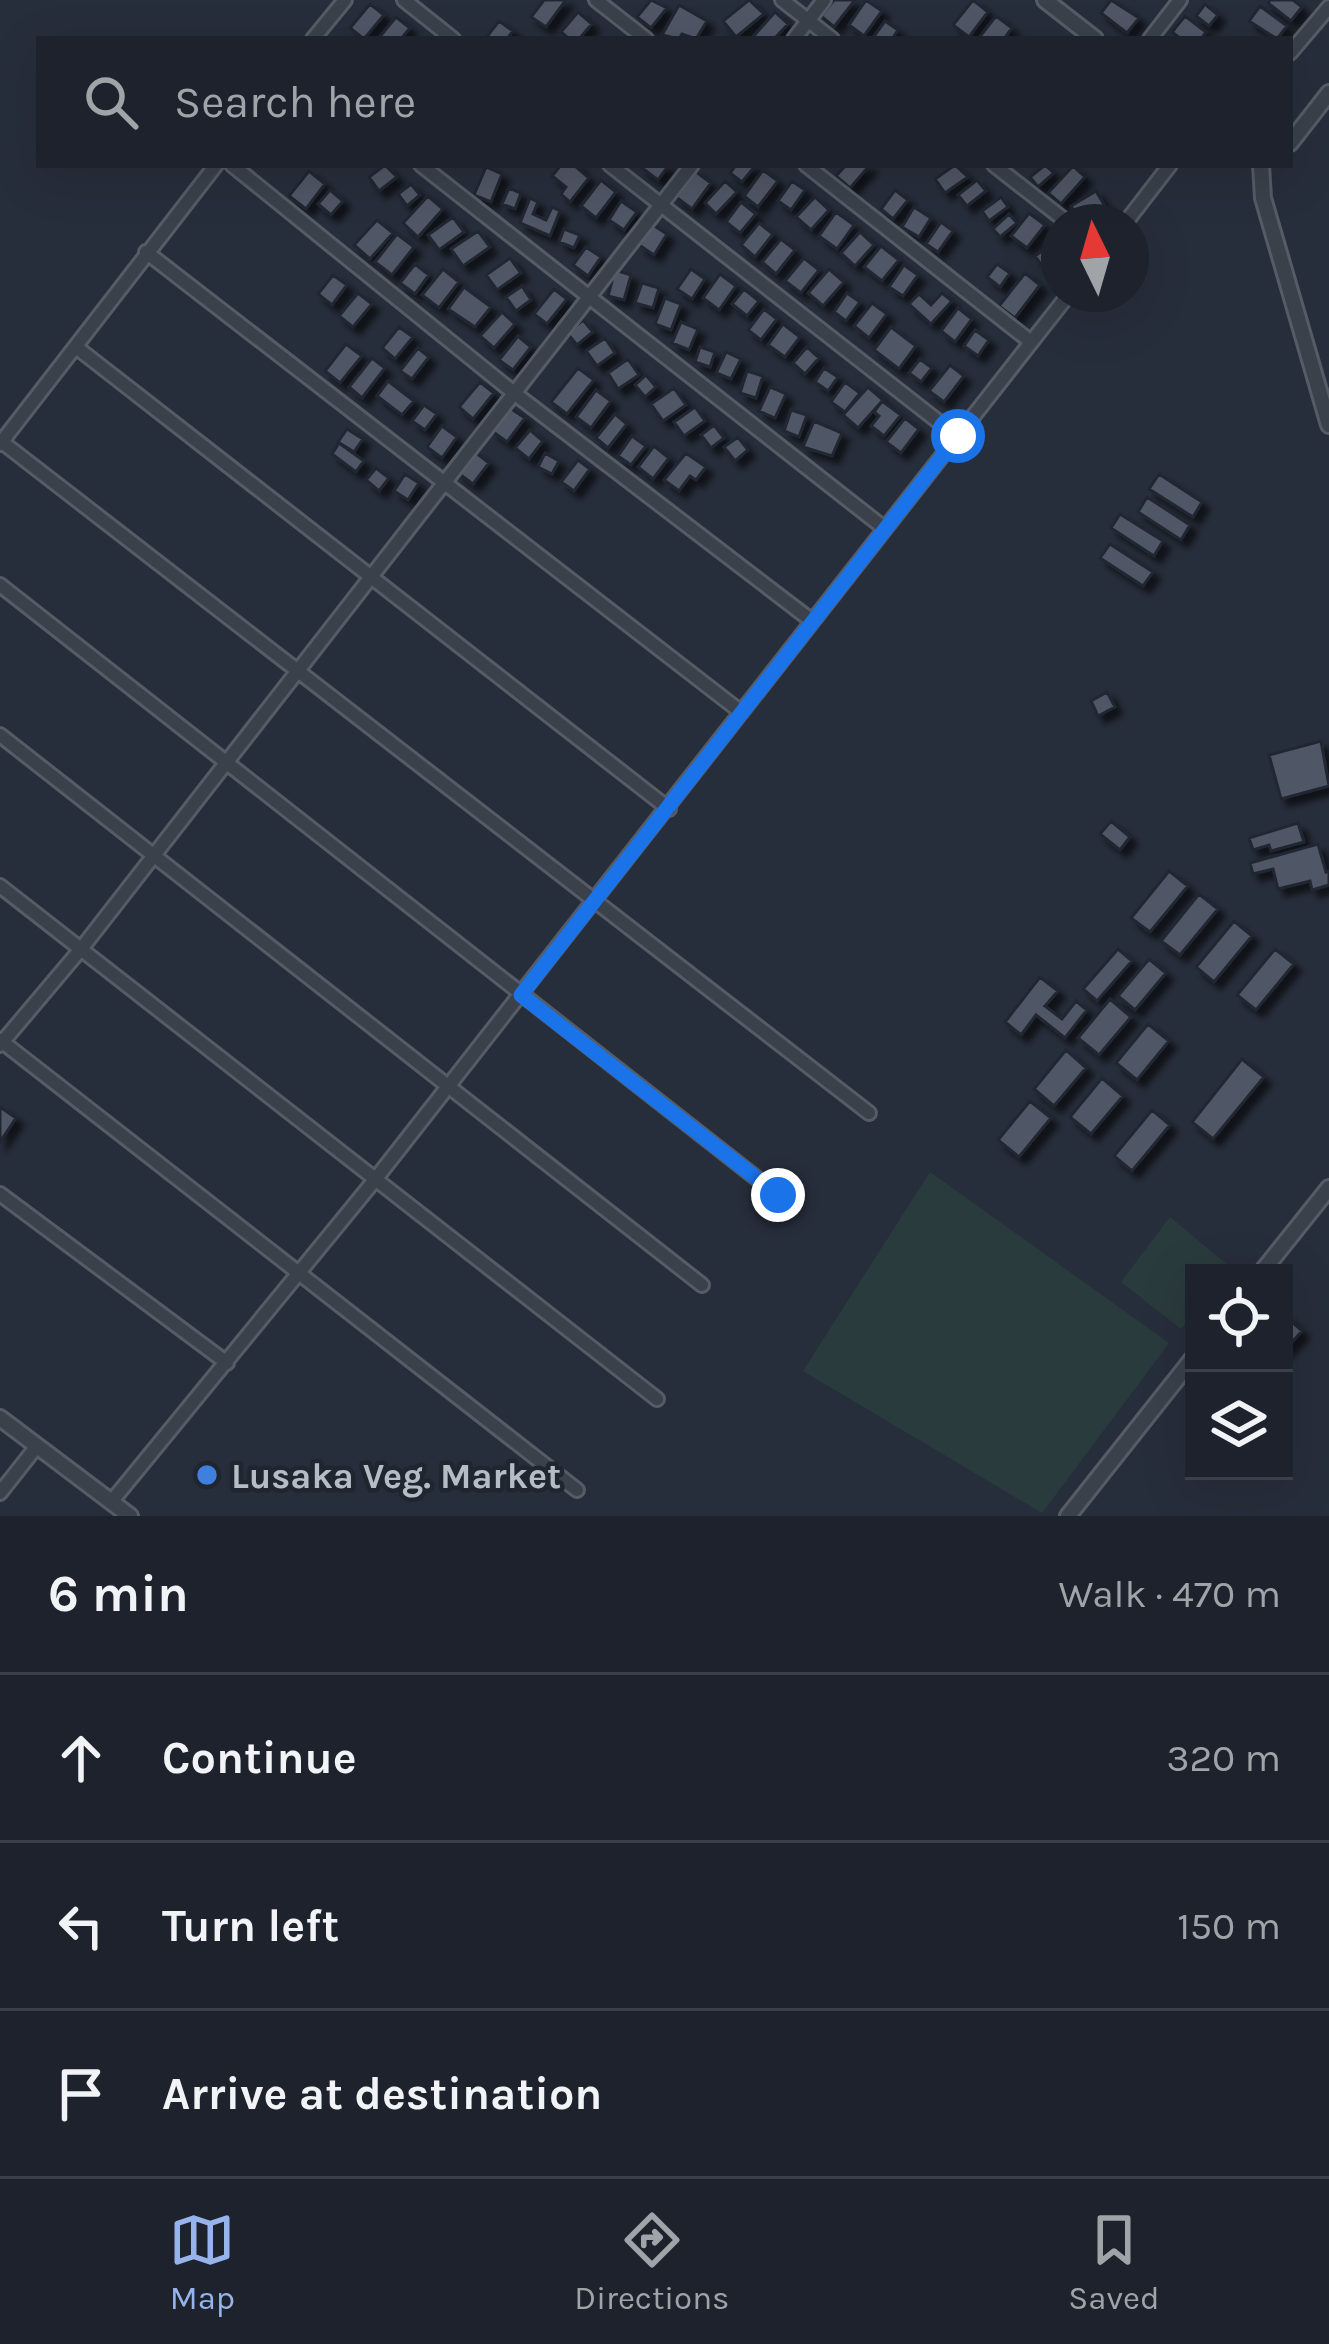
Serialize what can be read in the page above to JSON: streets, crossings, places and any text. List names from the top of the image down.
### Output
{
  "places": ["Lusaka Veg. Market"],
  "north": "top",
  "page": {
    "search": "Search here",
    "heading": ["6 min", "Walk · 470 m"],
    "list": [
      ["Continue", "320 m"],
      ["Turn left", "150 m"],
      "Arrive at destination"
    ],
    "nav": ["Map", "Directions", "Saved"]
  }
}
